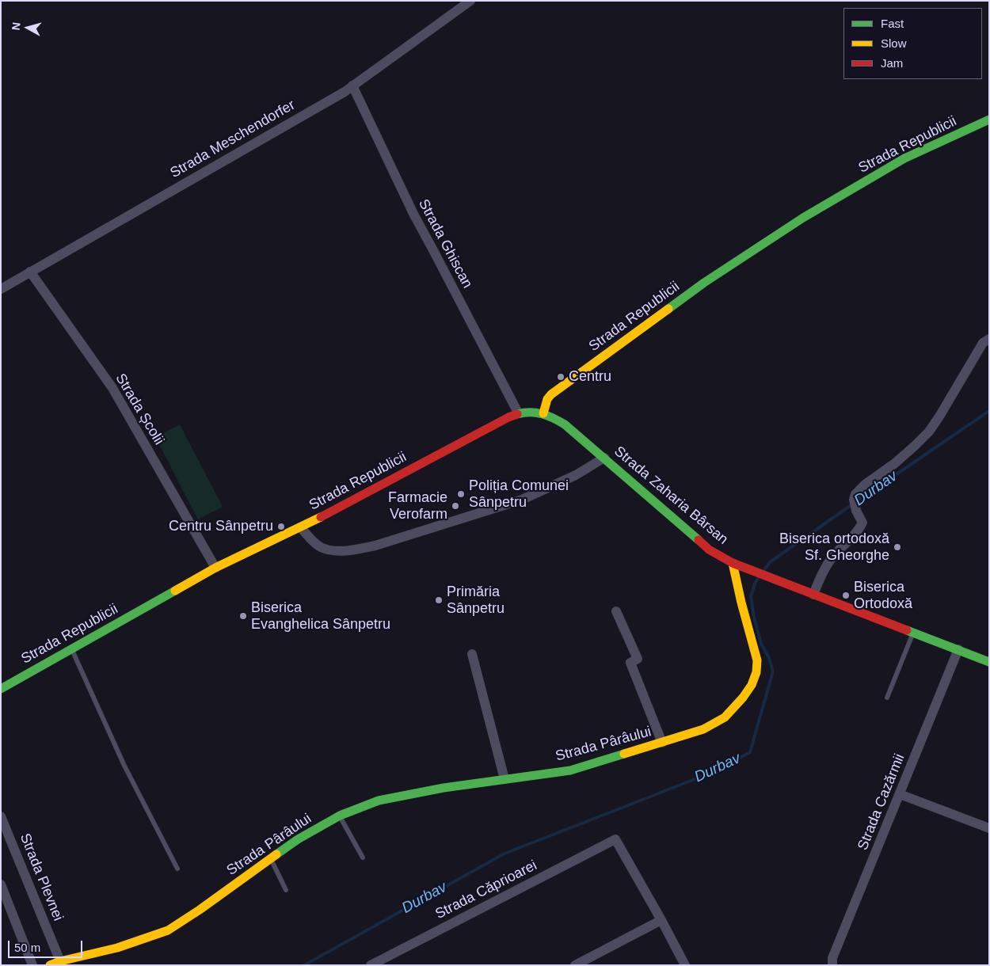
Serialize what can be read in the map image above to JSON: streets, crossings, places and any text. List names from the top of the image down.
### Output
{
  "streets": {
    "main road": ["Strada Republicii", "Strada Zaharia Bârsan", "Strada Pârâului"],
    "street": [
      "Strada Meschendorfer",
      "Strada Ghiscan",
      "Strada Școlii",
      "Strada Cazărmii",
      "Strada Plevnei",
      "Strada Căprioarei"
    ]
  },
  "crossings": [
    ["Strada Meschendorfer", "Strada Ghiscan"],
    ["Strada Meschendorfer", "Strada Școlii"],
    ["Strada Republicii", "Strada Ghiscan"],
    ["Strada Republicii", "Strada Școlii"],
    ["Strada Republicii", "Strada Zaharia Bârsan"],
    ["Strada Zaharia Bârsan", "Strada Pârâului"],
    ["Strada Zaharia Bârsan", "Strada Cazărmii"],
    ["Strada Pârâului", "Strada Plevnei"]
  ],
  "water": ["Durbav"],
  "places": [
    "Centru",
    "Poliția Comunei Sânpetru",
    "Farmacie Verofarm",
    "Centru Sânpetru",
    "Biserica ortodoxă Sf. Gheorghe",
    "Biserica Ortodoxă",
    "Primăria Sânpetru",
    "Biserica Evanghelica Sânpetru"
  ],
  "legend": ["Fast", "Slow", "Jam"],
  "scale_bar": "50 m",
  "north": "left"
}
